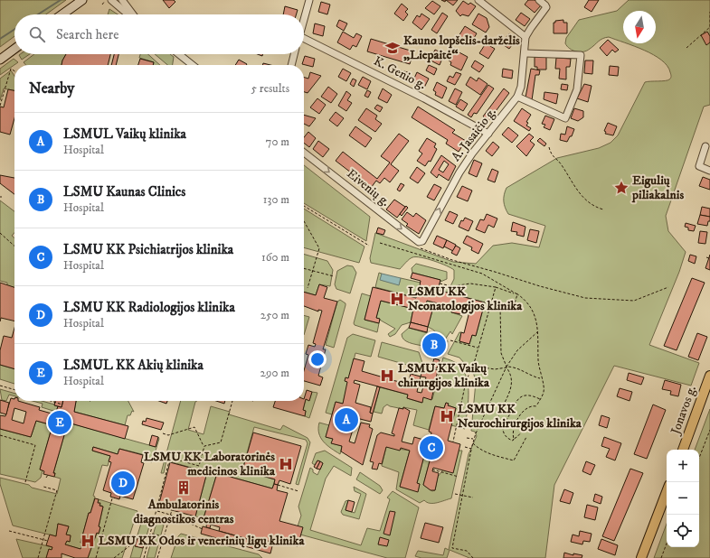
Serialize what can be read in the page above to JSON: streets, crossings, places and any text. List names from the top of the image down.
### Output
{
  "streets": {
    "main road": ["Jonavos g."],
    "street": ["K. Genio g.", "A. Jasaičio g.", "Eivenių g."]
  },
  "crossings": [
    ["K. Genio g.", "A. Jasaičio g."],
    ["A. Jasaičio g.", "Eivenių g."]
  ],
  "one_way": ["A. Jasaičio g.", "Eivenių g."],
  "places": {
    "school or university": ["Kauno lopšelis-darželis „Liepaitė“"],
    "place": ["Eigulių piliakalnis"],
    "hospital": [
      "LSMU KK Neonatologijos klinika",
      "LSMU KK Vaikų chirurgijos klinika",
      "LSMU KK Neurochirurgijos klinika",
      "LSMU KK Laboratorinės medicinos klinika",
      "LSMU KK Odos ir venerinių ligų klinika"
    ],
    "building": ["Ambulatorinis diagnostikos centras"]
  },
  "north": "bottom",
  "page": {
    "search": "Search here",
    "heading": ["Nearby", "5 results"],
    "list": [
      {
        "mark": "A",
        "name": "LSMUL Vaikų klinika",
        "note": "Hospital",
        "value": "70 m"
      },
      {
        "mark": "B",
        "name": "LSMU Kaunas Clinics",
        "note": "Hospital",
        "value": "130 m"
      },
      {
        "mark": "C",
        "name": "LSMU KK Psichiatrijos klinika",
        "note": "Hospital",
        "value": "160 m"
      },
      {
        "mark": "D",
        "name": "LSMU KK Radiologijos klinika",
        "note": "Hospital",
        "value": "250 m"
      },
      {
        "mark": "E",
        "name": "LSMUL KK Akių klinika",
        "note": "Hospital",
        "value": "290 m"
      }
    ],
    "pins": [
      "B",
      "A",
      "E",
      "C",
      "D"
    ],
    "map_buttons": ["+", "−"]
  }
}
